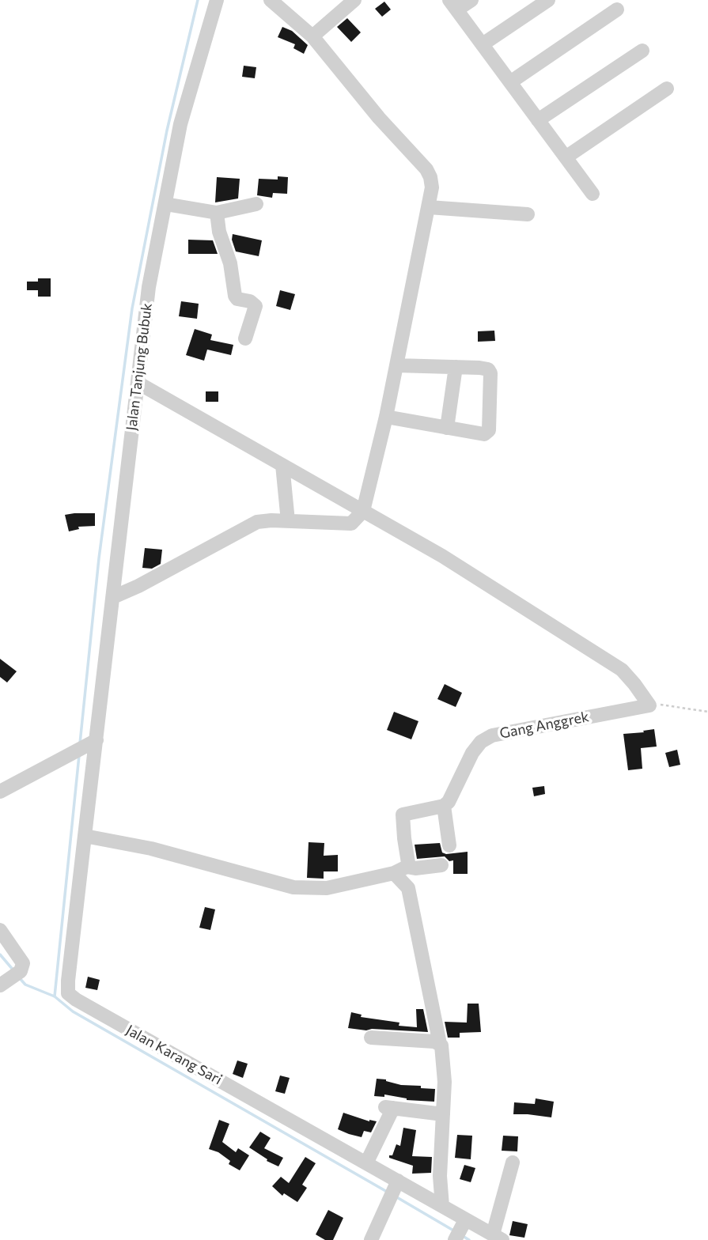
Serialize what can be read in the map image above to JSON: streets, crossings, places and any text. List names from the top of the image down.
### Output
{
  "streets": {
    "street": ["Jalan Tanjung Bubuk", "Gang Anggrek", "Jalan Karang Sari"]
  },
  "crossings": [
    ["Jalan Tanjung Bubuk", "Jalan Karang Sari"]
  ]
}
